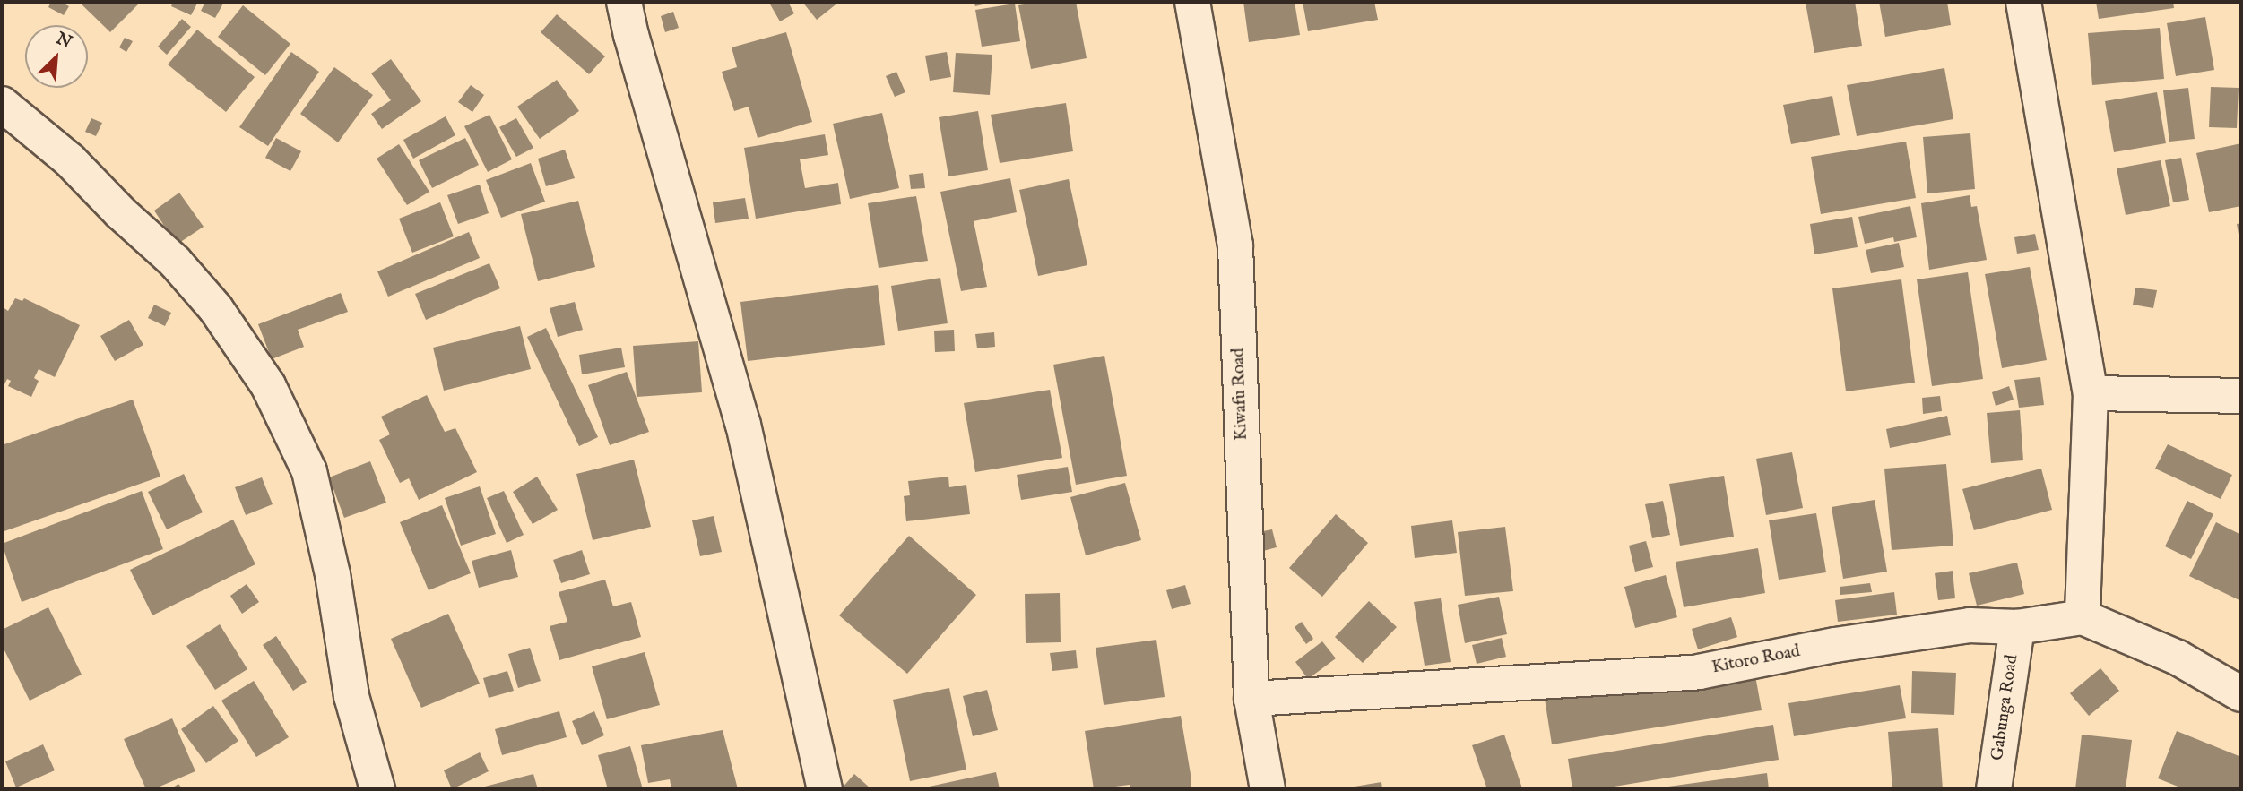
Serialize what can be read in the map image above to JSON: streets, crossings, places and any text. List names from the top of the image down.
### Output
{
  "streets": {
    "street": ["Kiwafu Road", "Kitoro Road", "Gabunga Road"]
  },
  "crossings": [
    ["Kiwafu Road", "Kitoro Road"],
    ["Kitoro Road", "Gabunga Road"]
  ],
  "north": "top right"
}
